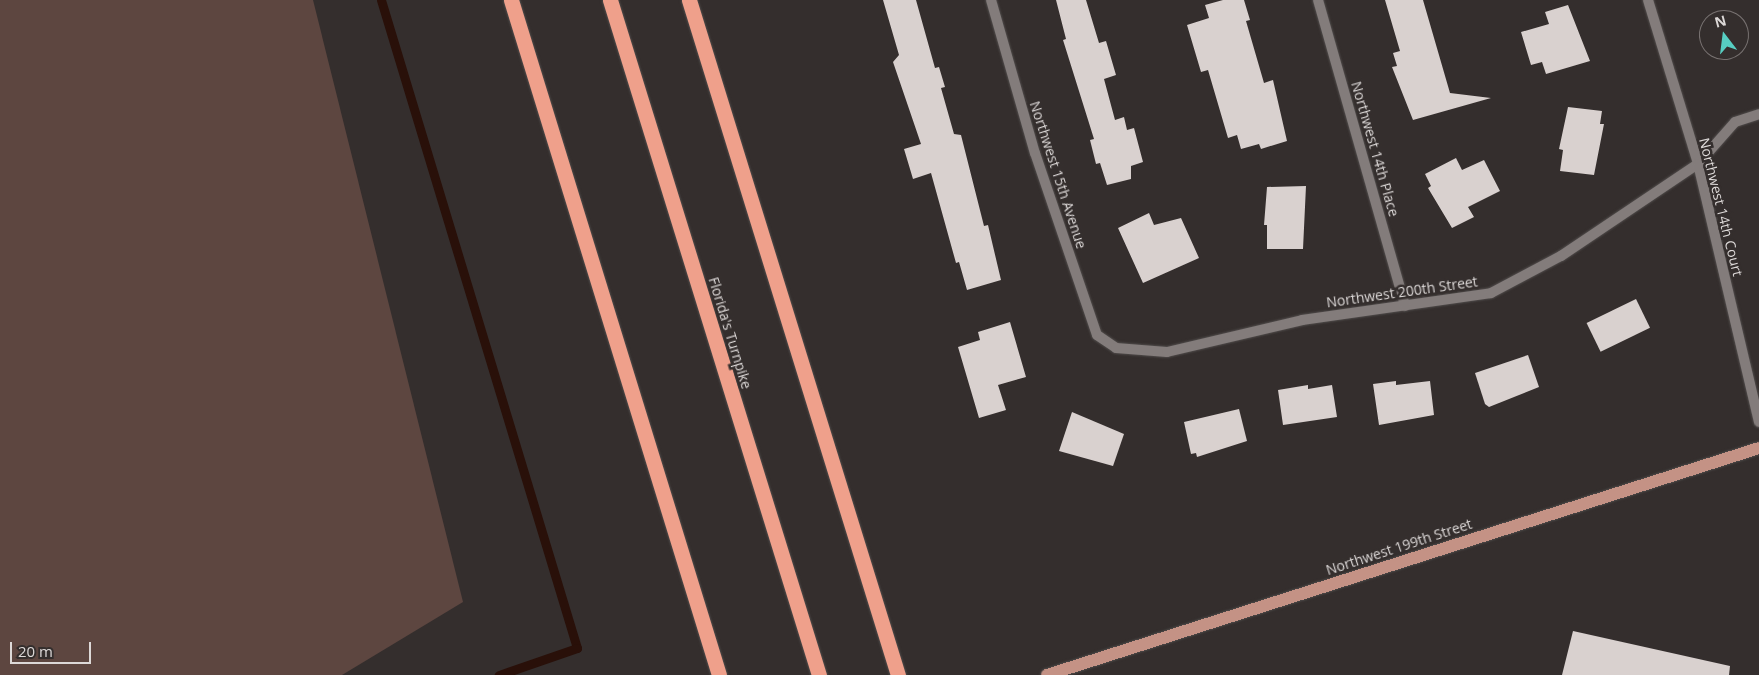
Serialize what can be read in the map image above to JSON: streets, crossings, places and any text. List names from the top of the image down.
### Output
{
  "streets": {
    "highway": ["Florida's Turnpike"],
    "main road": ["Northwest 199th Street"],
    "street": [
      "Northwest 14th Place",
      "Northwest 15th Avenue",
      "Northwest 14th Court",
      "Northwest 200th Street"
    ]
  },
  "crossings": [
    ["Northwest 14th Place", "Northwest 200th Street"],
    ["Northwest 15th Avenue", "Northwest 200th Street"],
    ["Northwest 14th Court", "Northwest 200th Street"]
  ],
  "scale_bar": "20 m",
  "north": "top"
}
